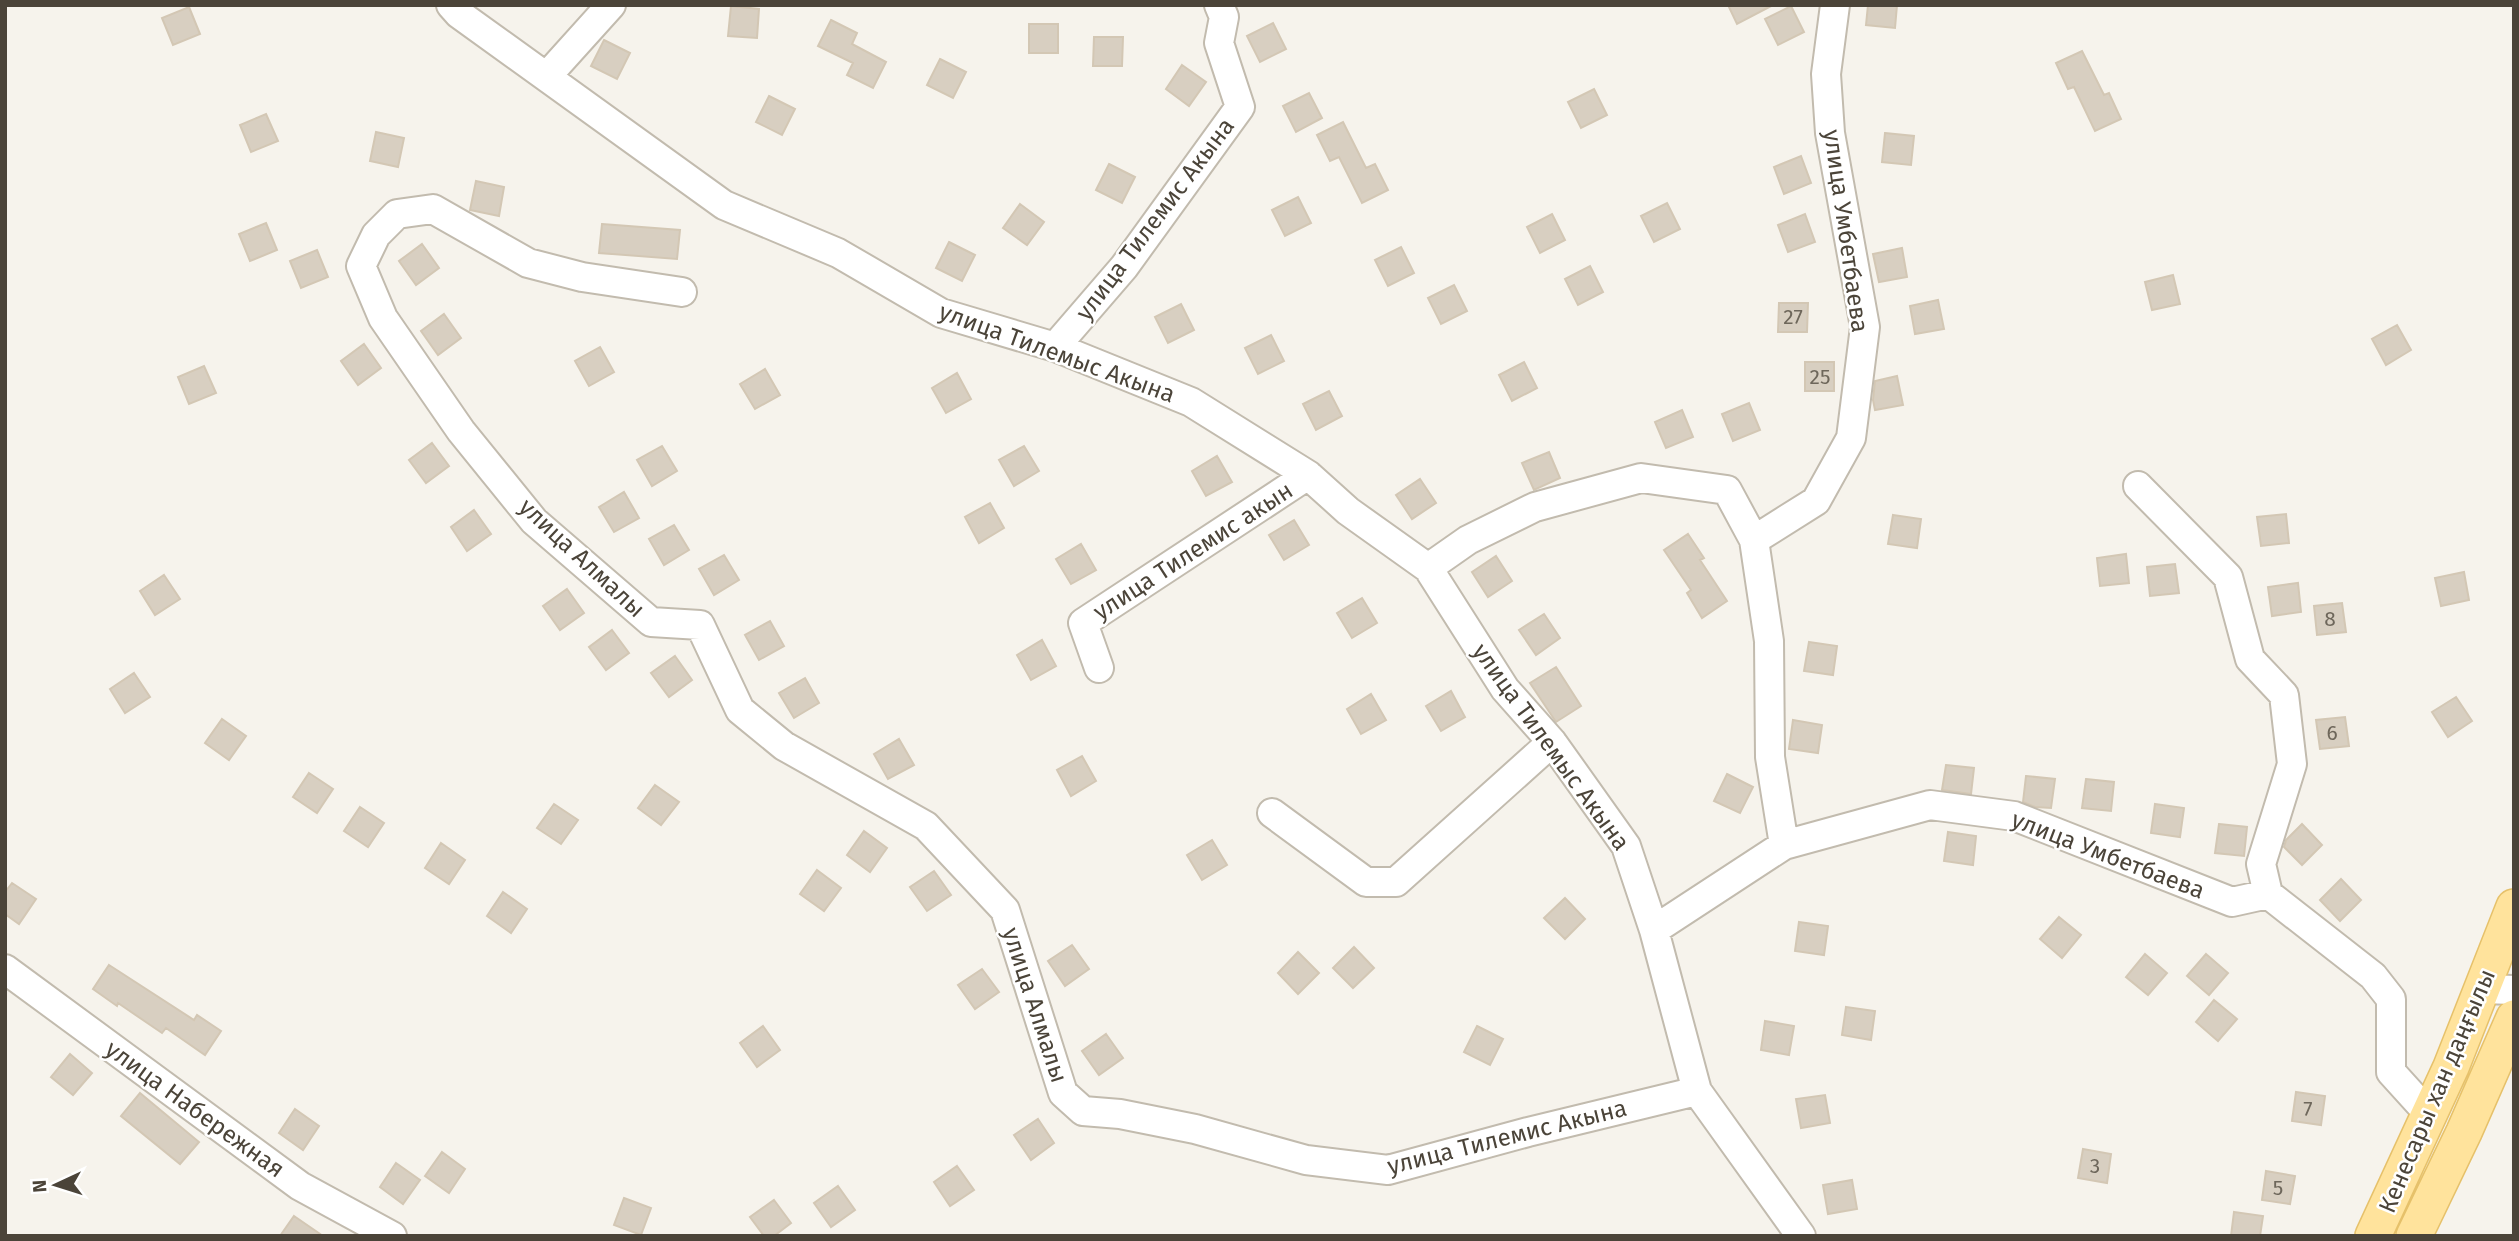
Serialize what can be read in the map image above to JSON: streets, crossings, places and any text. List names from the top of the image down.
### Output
{
  "streets": {
    "main road": ["Кенесары хан даңғылы"],
    "street": [
      "улица Тилемис Акына",
      "улица Умбетбаева",
      "улица Тилемыс Акына",
      "улица Тилемис акын",
      "улица Алмалы",
      "улица Набережная"
    ]
  },
  "crossings": [
    ["улица Тилемис Акына", "улица Тилемыс Акына"],
    ["улица Тилемис Акына", "улица Алмалы"],
    ["улица Тилемыс Акына", "улица Тилемис акын"]
  ],
  "house_numbers": [
    "27",
    "25",
    "8",
    "6",
    "7",
    "3",
    "5"
  ],
  "north": "left"
}
